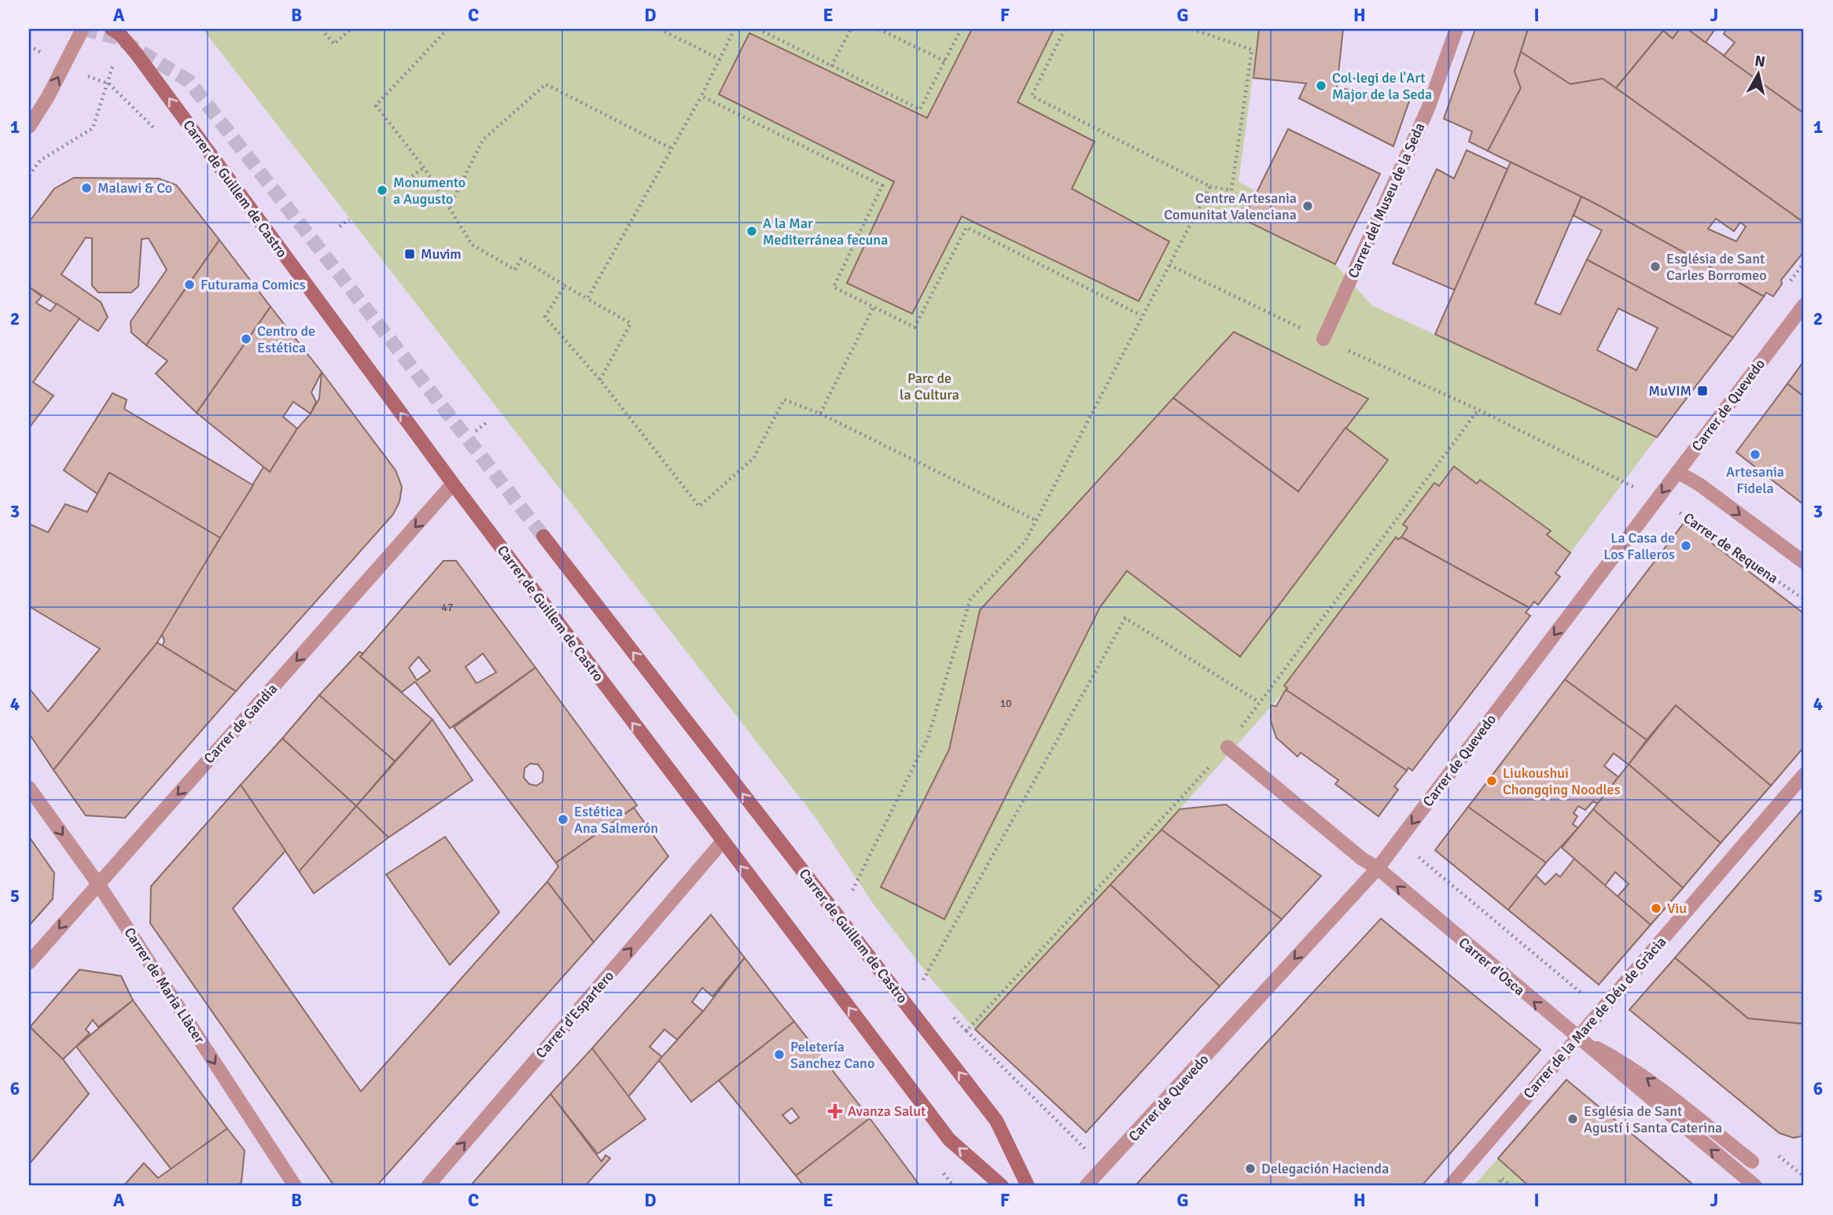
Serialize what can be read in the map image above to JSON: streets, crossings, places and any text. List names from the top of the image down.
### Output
{
  "streets": {
    "main road": ["Carrer de Guillem de Castro"],
    "street": [
      "Carrer del Museu de la Seda",
      "Carrer de Quevedo",
      "Carrer de Gandia",
      "Carrer d'Osca",
      "Carrer de Maria Llàcer",
      "Carrer d'Espartero",
      "Carrer de la Mare de Déu de Gràcia"
    ],
    "path": ["Carrer de Requena"]
  },
  "crossings": [
    ["Carrer de Guillem de Castro", "Carrer de Gandia"],
    ["Carrer de Guillem de Castro", "Carrer d'Espartero"],
    ["Carrer del Museu de la Seda", "Carrer de Requena"],
    ["Carrer de Quevedo", "Carrer de Requena"],
    ["Carrer de Quevedo", "Carrer d'Osca"],
    ["Carrer de Gandia", "Carrer de Maria Llàcer"],
    ["Carrer d'Osca", "Carrer de la Mare de Déu de Gràcia"]
  ],
  "one_way": [
    "Carrer de Guillem de Castro",
    "Carrer de Quevedo",
    "Carrer de Gandia",
    "Carrer de Maria Llàcer",
    "Carrer d'Espartero"
  ],
  "parks": ["Parc de la Cultura"],
  "places": {
    "other": [
      "Col·legi de l'Art Major de la Seda",
      "Malawi & Co",
      "Monumento a Augusto",
      "Centre Artesania Comunitat Valenciana",
      "A la Mar Mediterránea fecuna",
      "Església de Sant Carles Borromeo",
      "Futurama Comics",
      "Centro de Estética",
      "Artesania Fidela",
      "La Casa de Los Falleros",
      "Liukoushui Chongqing Noodles",
      "Estética Ana Salmerón",
      "Viu",
      "Peletería Sanchez Cano",
      "Església de Sant Agustí i Santa Caterina",
      "Delegación Hacienda"
    ],
    "transit": ["Muvim", "MuVIM"],
    "health": ["Avanza Salut"]
  },
  "house_numbers": ["47", "10"],
  "north": "top",
  "grid": {
    "columns": [
      "A",
      "B",
      "C",
      "D",
      "E",
      "F",
      "G",
      "H",
      "I",
      "J"
    ],
    "rows": [
      "1",
      "2",
      "3",
      "4",
      "5",
      "6"
    ]
  }
}
